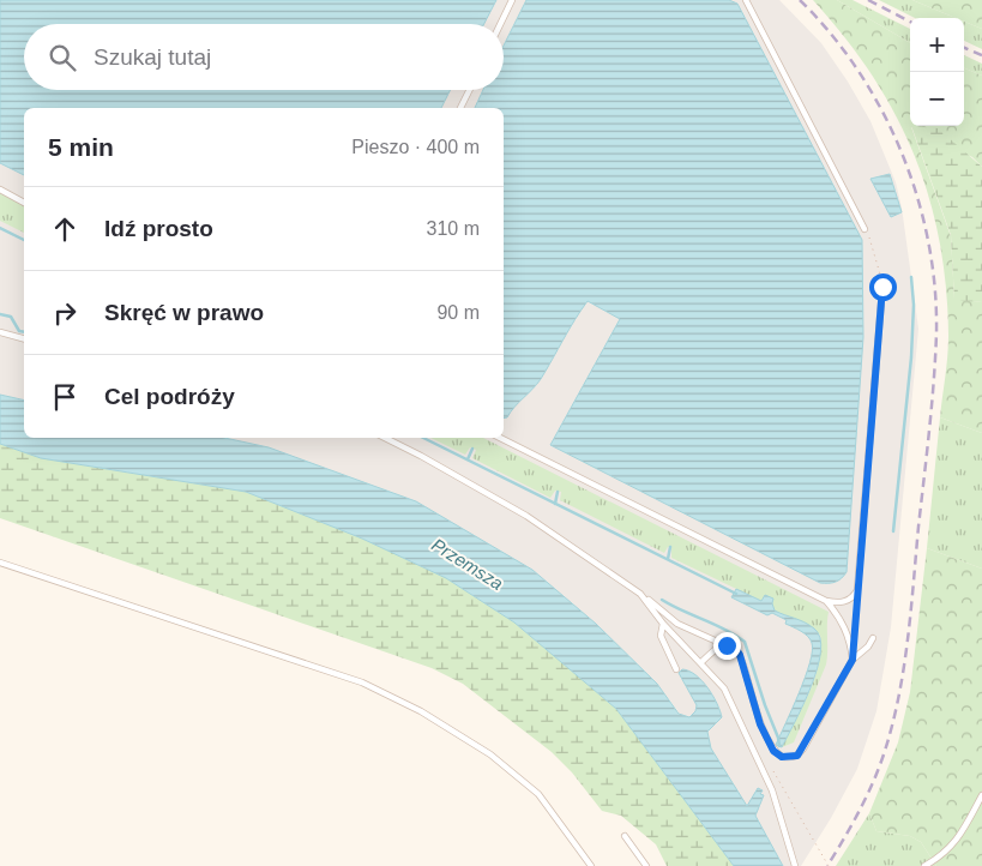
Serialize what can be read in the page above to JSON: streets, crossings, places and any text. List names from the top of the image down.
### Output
{
  "water": ["Przemsza"],
  "page": {
    "map_buttons": ["+", "−"],
    "search": "Szukaj tutaj",
    "heading": ["5 min", "Pieszo · 400 m"],
    "list": [
      ["Idź prosto", "310 m"],
      ["Skręć w prawo", "90 m"],
      "Cel podróży"
    ]
  }
}
